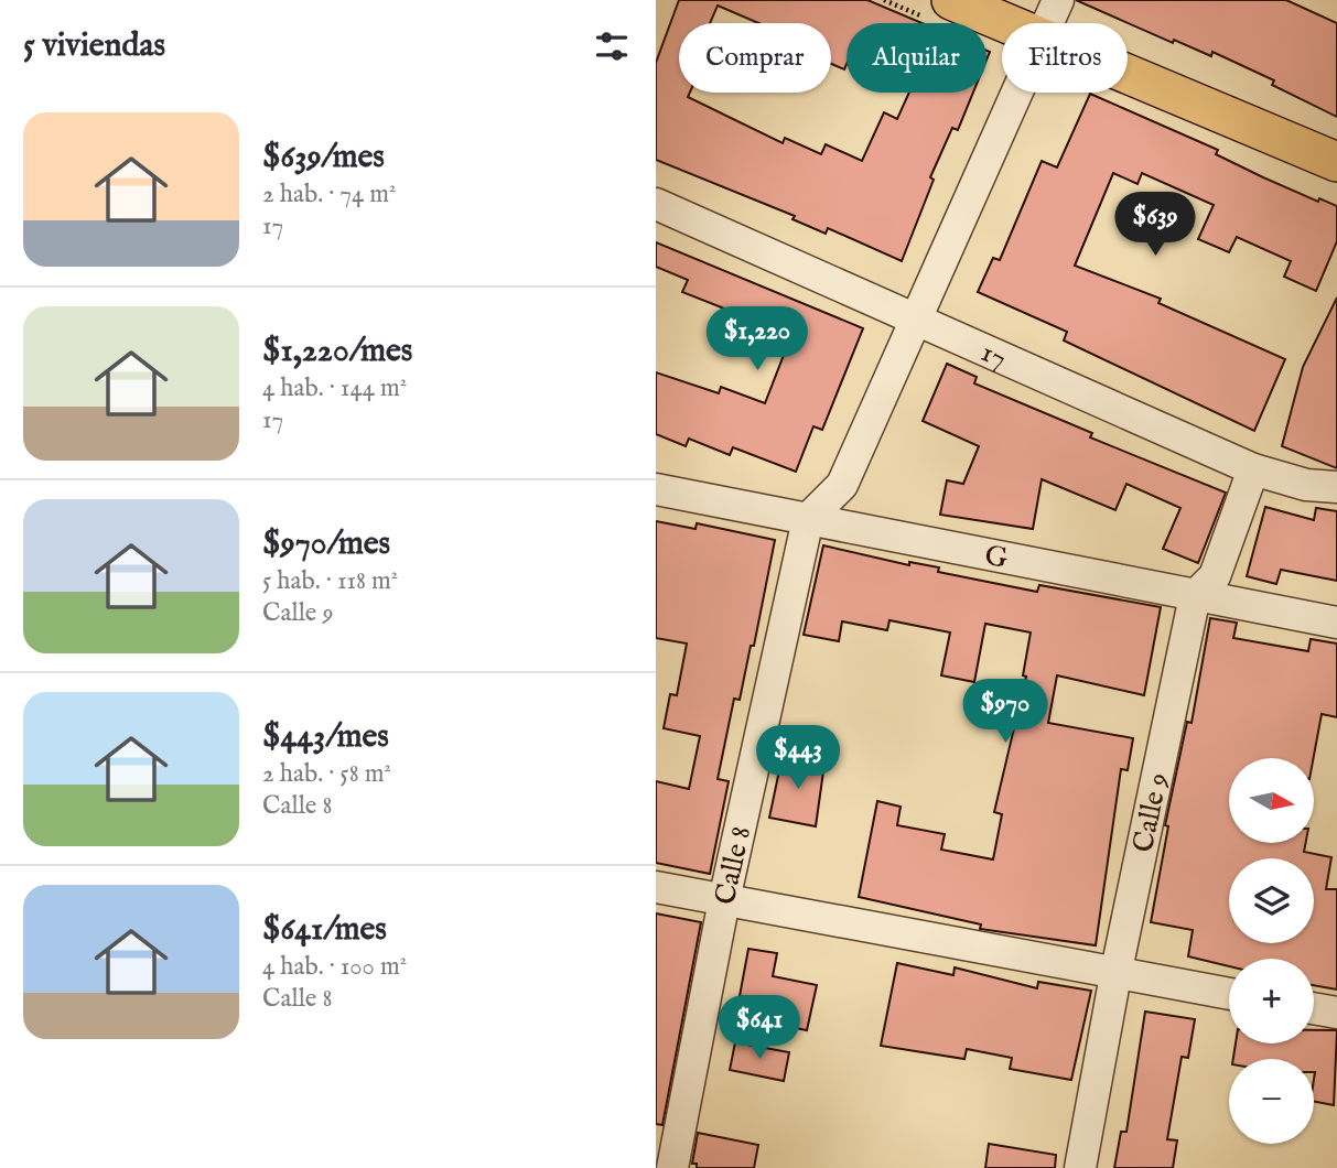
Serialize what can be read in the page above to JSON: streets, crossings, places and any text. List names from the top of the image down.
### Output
{
  "streets": {
    "street": [
      "17",
      "G",
      "Calle 9",
      "Calle 8"
    ]
  },
  "crossings": [
    ["17", "Calle 9"],
    ["G", "Calle 9"],
    ["G", "Calle 8"]
  ],
  "north": "right",
  "page": {
    "heading": "5 viviendas",
    "chip": ["Comprar", "Alquilar", "Filtros"],
    "list": [
      {
        "name": "$639/mes",
        "note": "2 hab. · 74 m² · 17"
      },
      {
        "name": "$1,220/mes",
        "note": "4 hab. · 144 m² · 17"
      },
      {
        "name": "$970/mes",
        "note": "5 hab. · 118 m² · Calle 9"
      },
      {
        "name": "$443/mes",
        "note": "2 hab. · 58 m² · Calle 8"
      },
      {
        "name": "$641/mes",
        "note": "4 hab. · 100 m² · Calle 8"
      }
    ],
    "price": [
      "$639",
      "$1,220",
      "$970",
      "$443",
      "$641"
    ],
    "map_buttons": ["+", "−"]
  }
}
